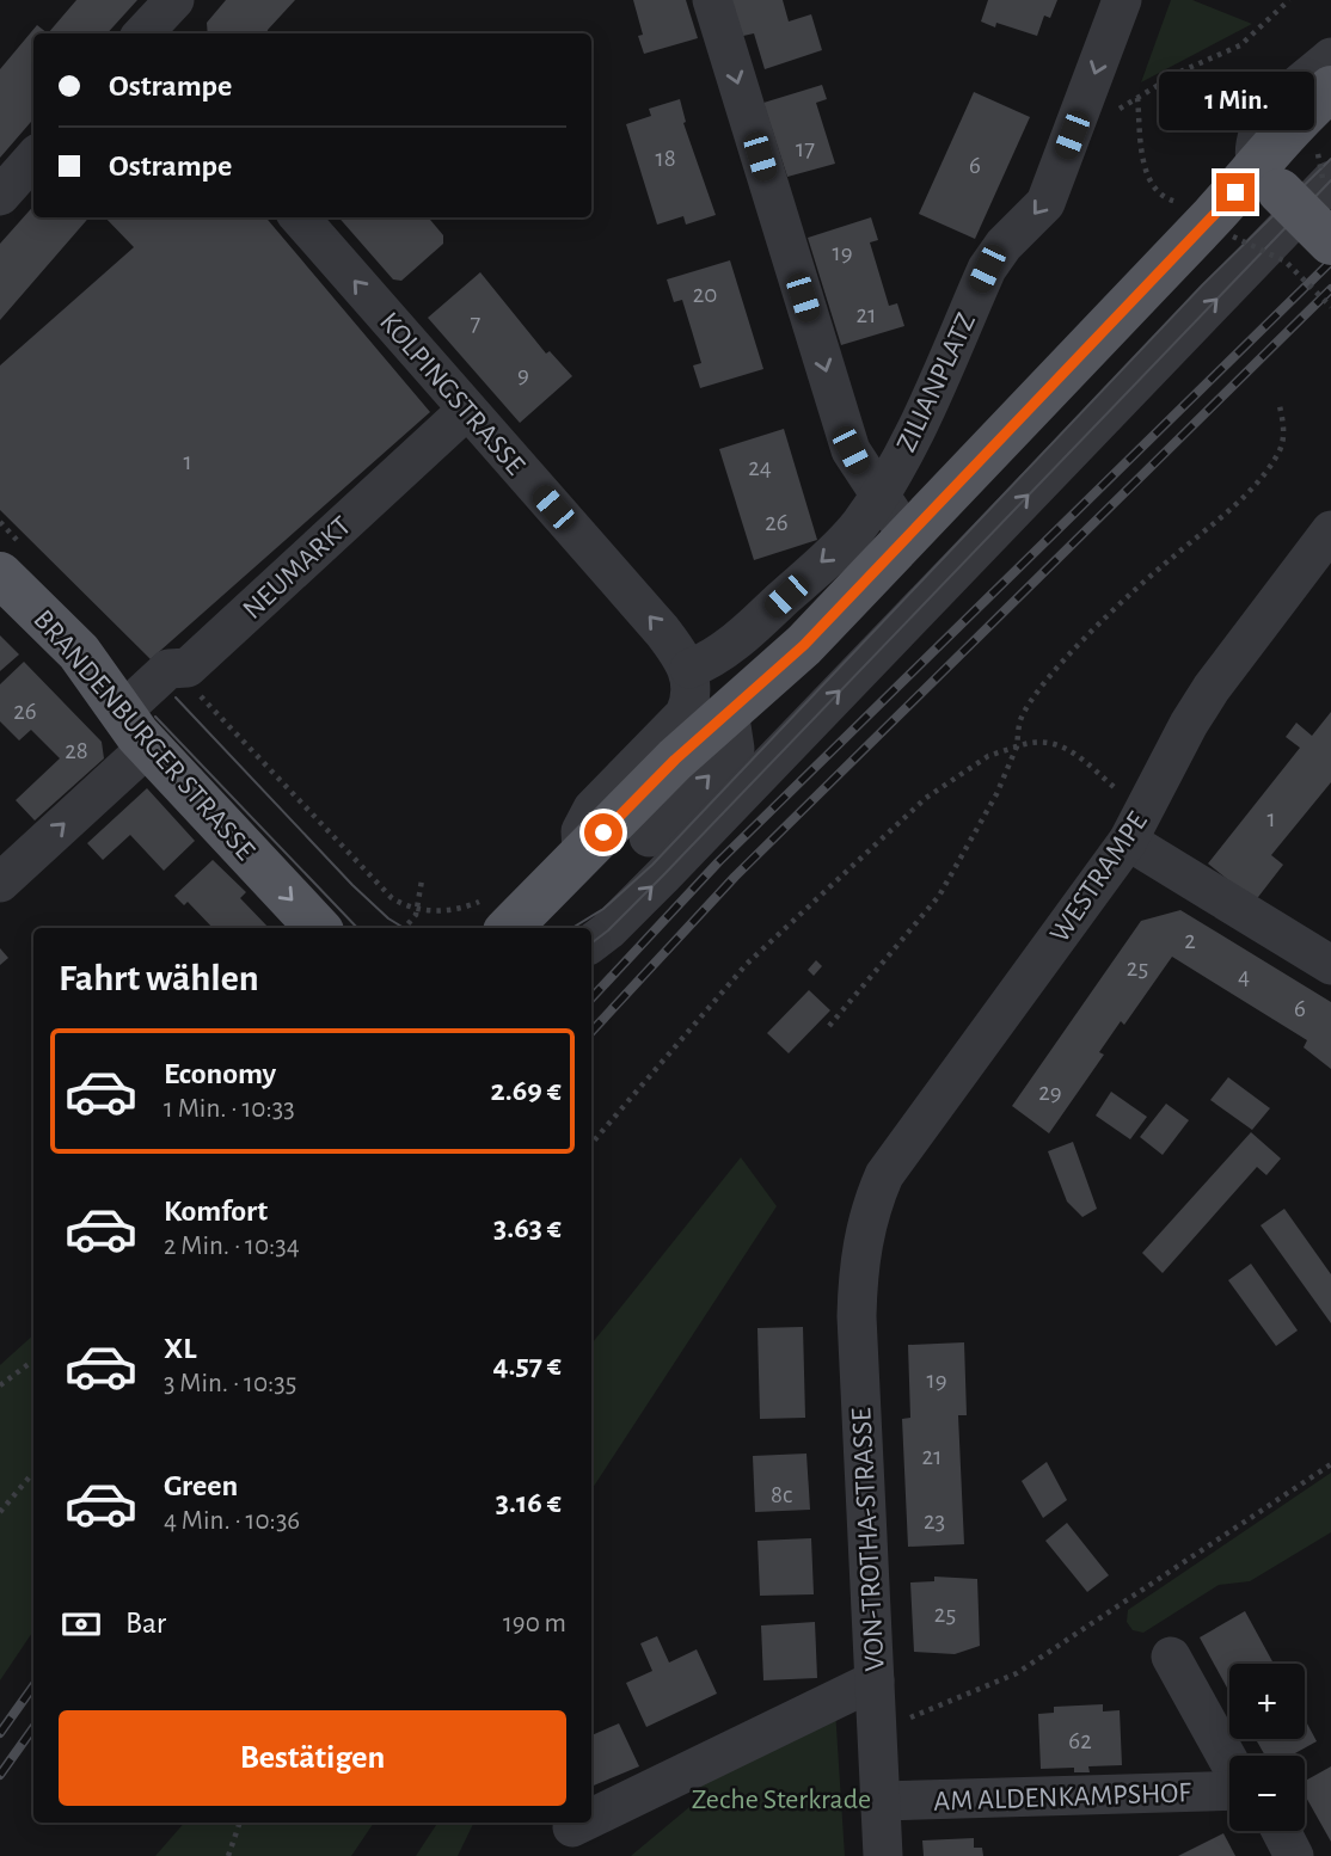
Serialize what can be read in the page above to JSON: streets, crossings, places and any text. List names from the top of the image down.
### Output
{
  "streets": {
    "main road": ["BRANDENBURGER STRASSE"],
    "street": [
      "ZILIANPLATZ",
      "KOLPINGSTRASSE",
      "NEUMARKT",
      "WESTRAMPE",
      "VON-TROTHA-STRASSE",
      "AM ALDENKAMPSHOF"
    ]
  },
  "crossings": [
    ["ZILIANPLATZ", "KOLPINGSTRASSE"],
    ["KOLPINGSTRASSE", "NEUMARKT"],
    ["NEUMARKT", "BRANDENBURGER STRASSE"],
    ["WESTRAMPE", "VON-TROTHA-STRASSE"],
    ["VON-TROTHA-STRASSE", "AM ALDENKAMPSHOF"]
  ],
  "one_way": ["BRANDENBURGER STRASSE"],
  "parks": ["Zeche Sterkrade"],
  "house_numbers": [
    "17",
    "18",
    "6",
    "19",
    "20",
    "21",
    "7",
    "9",
    "1",
    "24",
    "26",
    "26",
    "28",
    "1",
    "2",
    "25",
    "4",
    "6",
    "29",
    "19",
    "21",
    "8c",
    "23",
    "25",
    "62"
  ],
  "page": {
    "banner": ["Ostrampe", "Ostrampe"],
    "bubble": "1 Min.",
    "heading": "Fahrt wählen",
    "list": [
      {
        "name": "Economy",
        "note": "1 Min. · 10:33",
        "value": "2.69 €"
      },
      {
        "name": "Komfort",
        "note": "2 Min. · 10:34",
        "value": "3.63 €"
      },
      {
        "name": "XL",
        "note": "3 Min. · 10:35",
        "value": "4.57 €"
      },
      {
        "name": "Green",
        "note": "4 Min. · 10:36",
        "value": "3.16 €"
      }
    ],
    "pay": ["Bar", "190 m"],
    "map_buttons": ["+", "−"],
    "buttons": "Bestätigen"
  }
}
